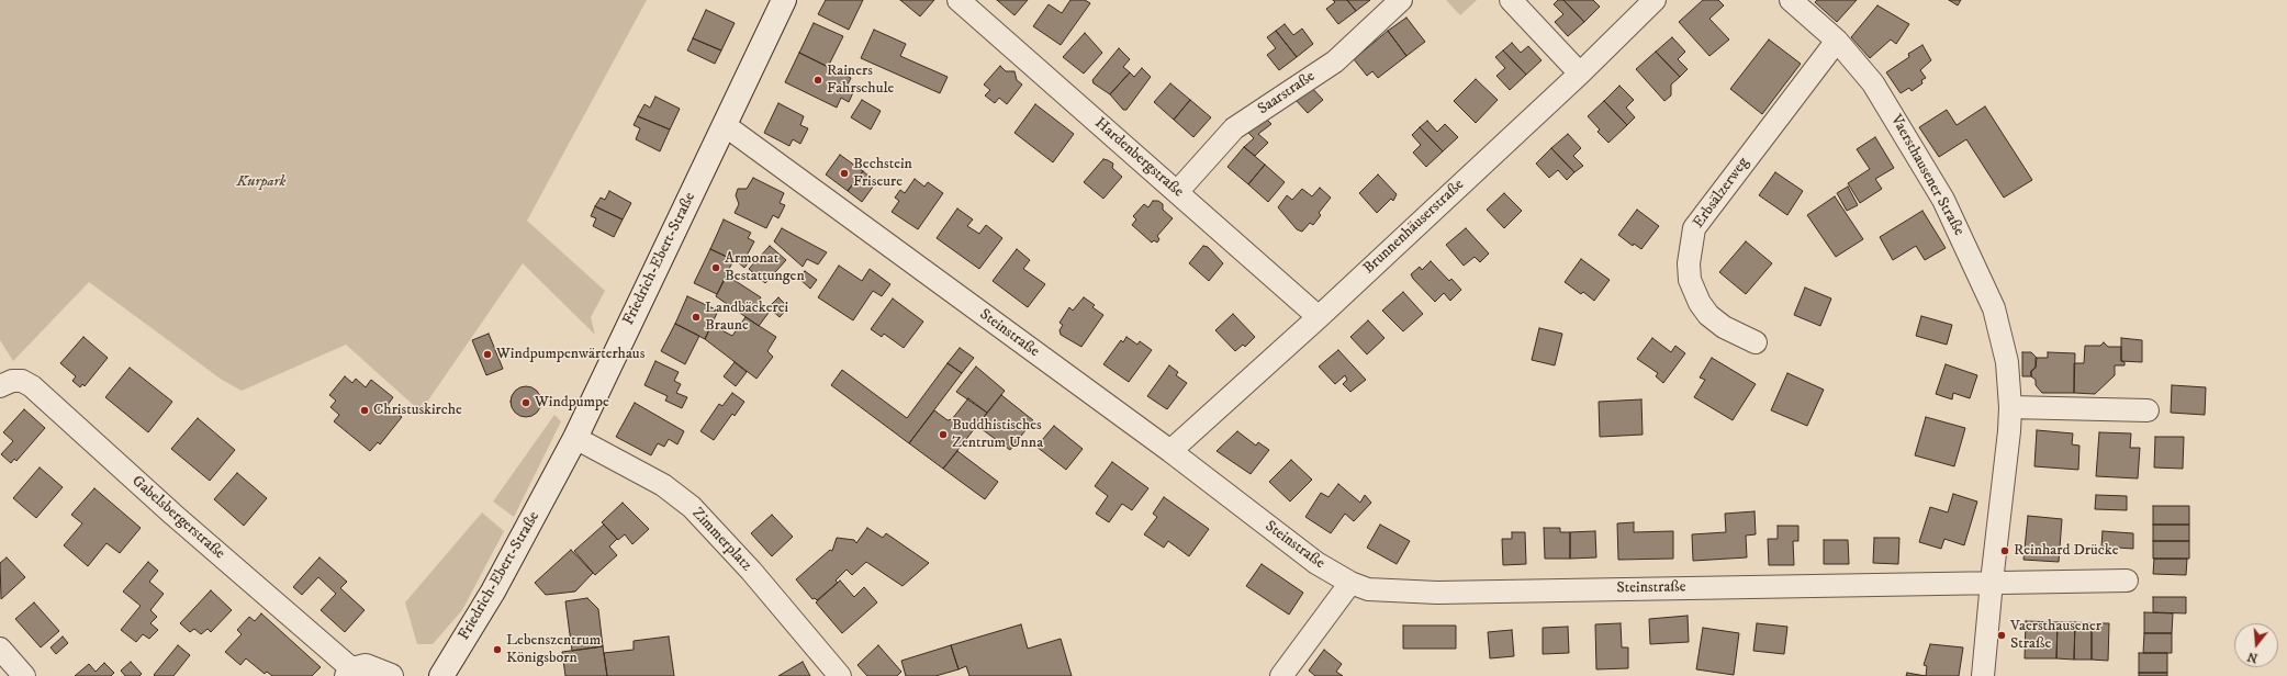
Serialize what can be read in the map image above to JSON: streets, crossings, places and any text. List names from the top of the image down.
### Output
{
  "streets": {
    "main road": ["Friedrich-Ebert-Straße"],
    "street": [
      "Saarstraße",
      "Hardenbergstraße",
      "Vaersthausener Straße",
      "Erbsälzerweg",
      "Brunnenhäuserstraße",
      "Steinstraße",
      "Gabelsbergerstraße",
      "Zimmerplatz"
    ]
  },
  "crossings": [
    ["Saarstraße", "Hardenbergstraße"],
    ["Hardenbergstraße", "Brunnenhäuserstraße"],
    ["Vaersthausener Straße", "Erbsälzerweg"],
    ["Vaersthausener Straße", "Steinstraße"],
    ["Brunnenhäuserstraße", "Steinstraße"],
    ["Friedrich-Ebert-Straße", "Steinstraße"],
    ["Friedrich-Ebert-Straße", "Zimmerplatz"]
  ],
  "parks": ["Kurpark"],
  "places": [
    "Rainers Fahrschule",
    "Bechstein Friseure",
    "Armonat Bestattungen",
    "Landbäckerei Braune",
    "Windpumpenwärterhaus",
    "Windpumpe",
    "Christuskirche",
    "Buddhistisches Zentrum Unna",
    "Reinhard Drücke",
    "Vaersthausener Straße",
    "Lebenszentrum Königsborn"
  ],
  "north": "bottom"
}
